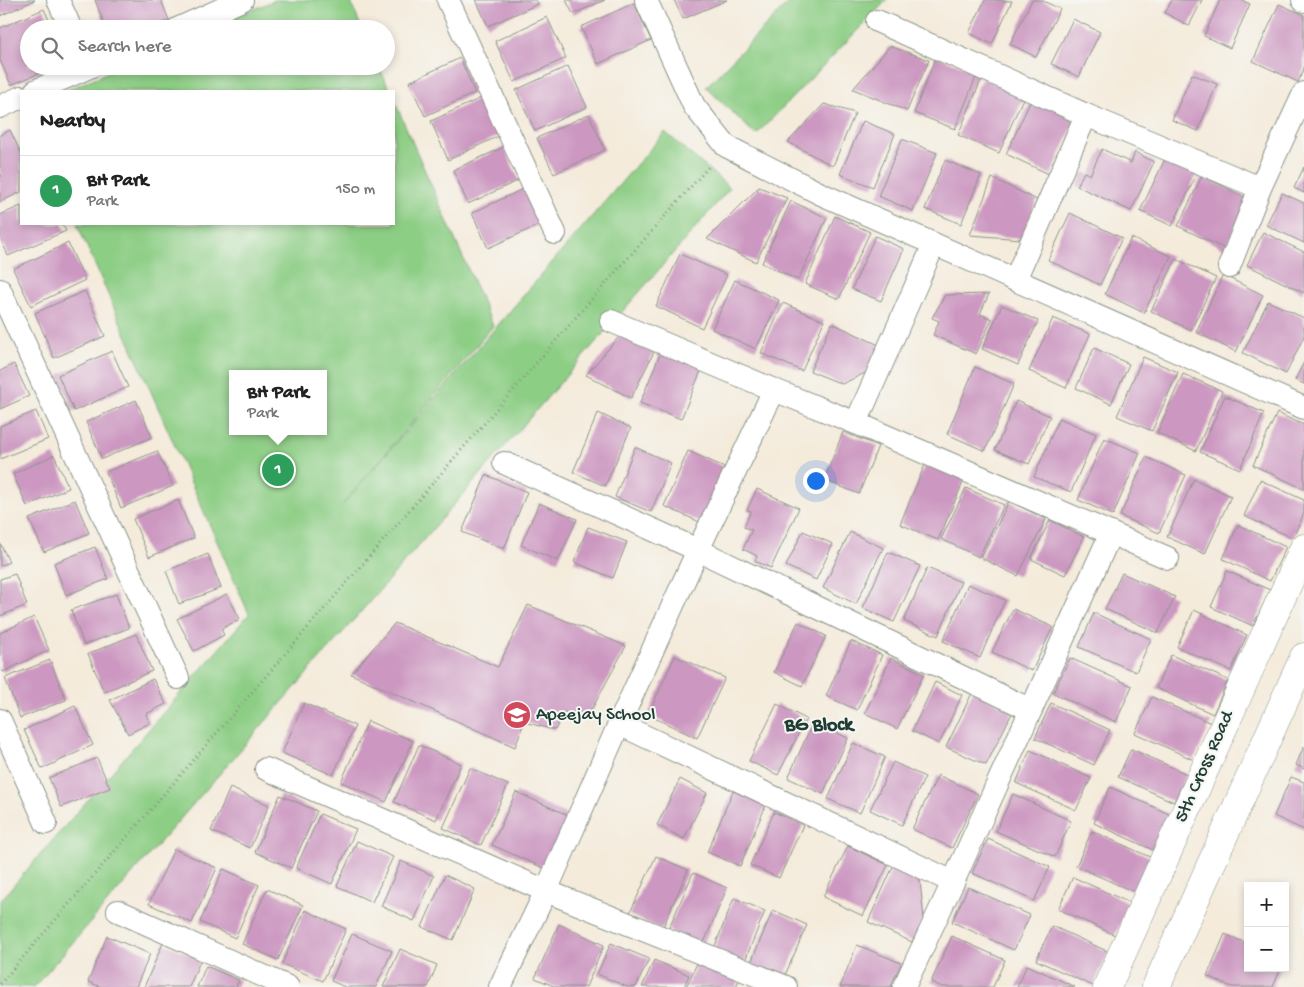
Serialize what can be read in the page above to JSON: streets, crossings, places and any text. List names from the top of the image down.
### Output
{
  "streets": {
    "street": ["5th Cross Road"]
  },
  "districts": ["BG Block"],
  "places": {
    "school or university": ["Apeejay School"]
  },
  "page": {
    "search": "Search here",
    "heading": "Nearby",
    "list": [
      {
        "mark": "1",
        "name": "BH Park",
        "note": "Park",
        "value": "150 m"
      }
    ],
    "popup": ["BH Park", "Park"],
    "pins": "1",
    "map_buttons": ["+", "−"]
  }
}
